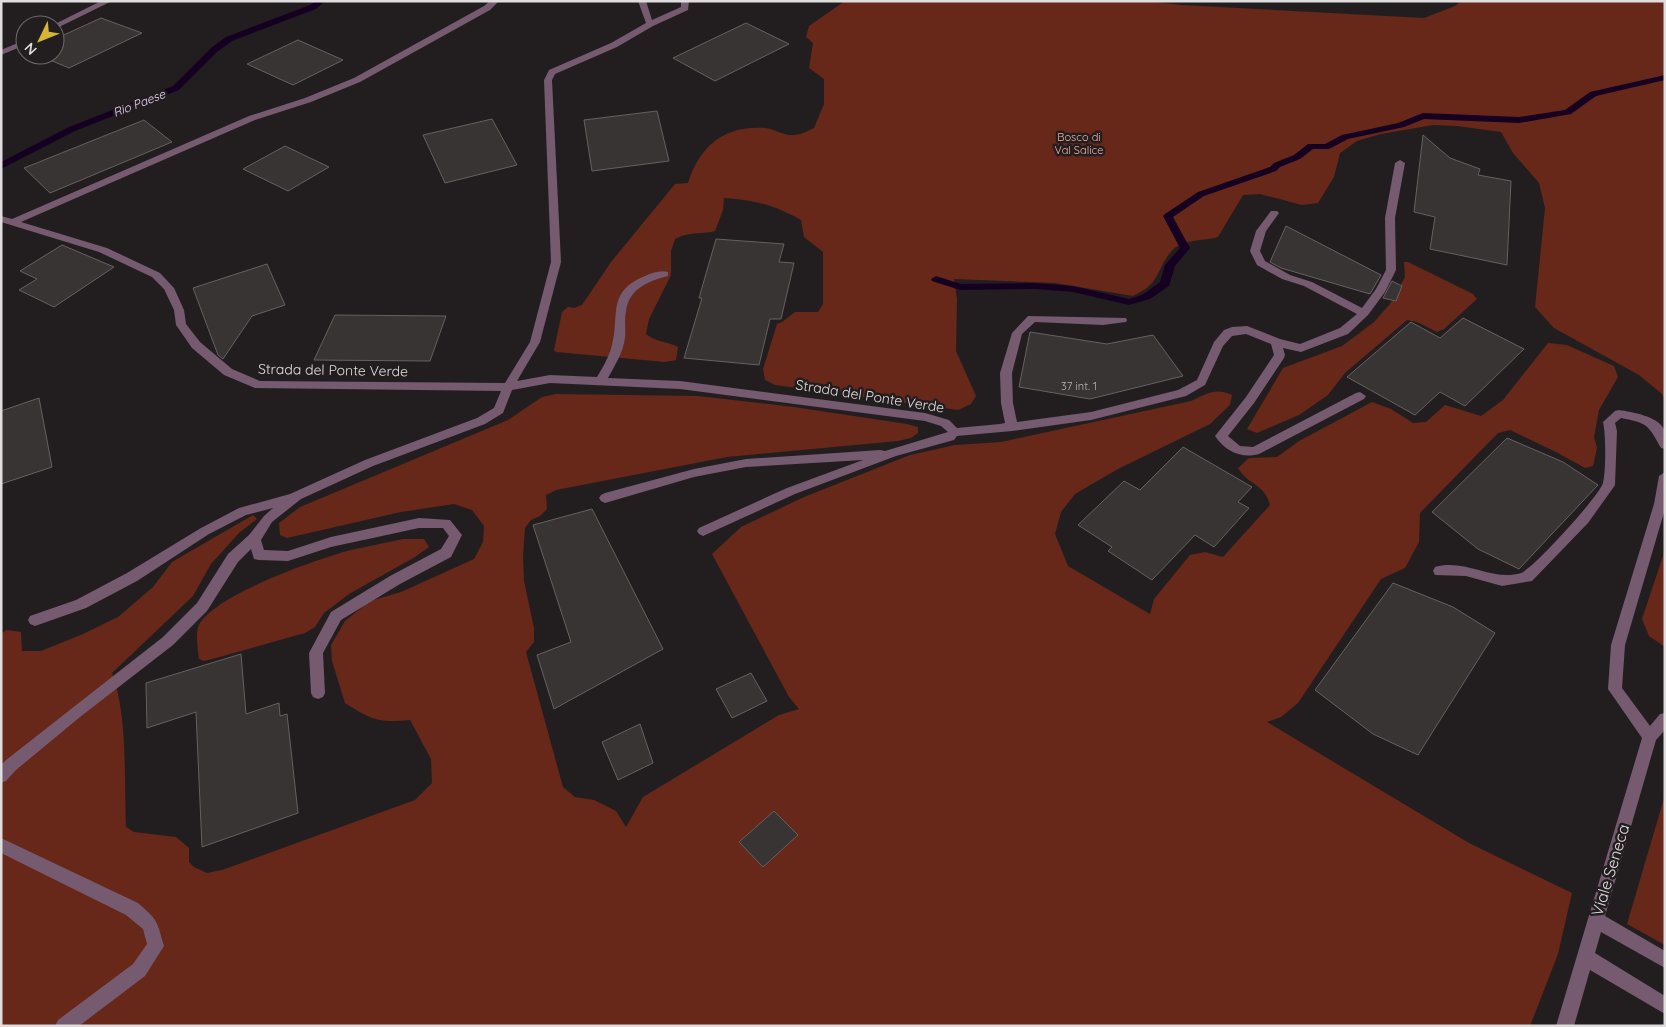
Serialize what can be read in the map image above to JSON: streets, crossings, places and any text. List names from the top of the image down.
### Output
{
  "streets": {
    "street": ["Strada del Ponte Verde", "Viale Seneca"]
  },
  "water": ["Rio Paese"],
  "parks": ["Bosco di Val Salice"],
  "house_numbers": ["37 int. 1"],
  "north": "bottom left"
}
